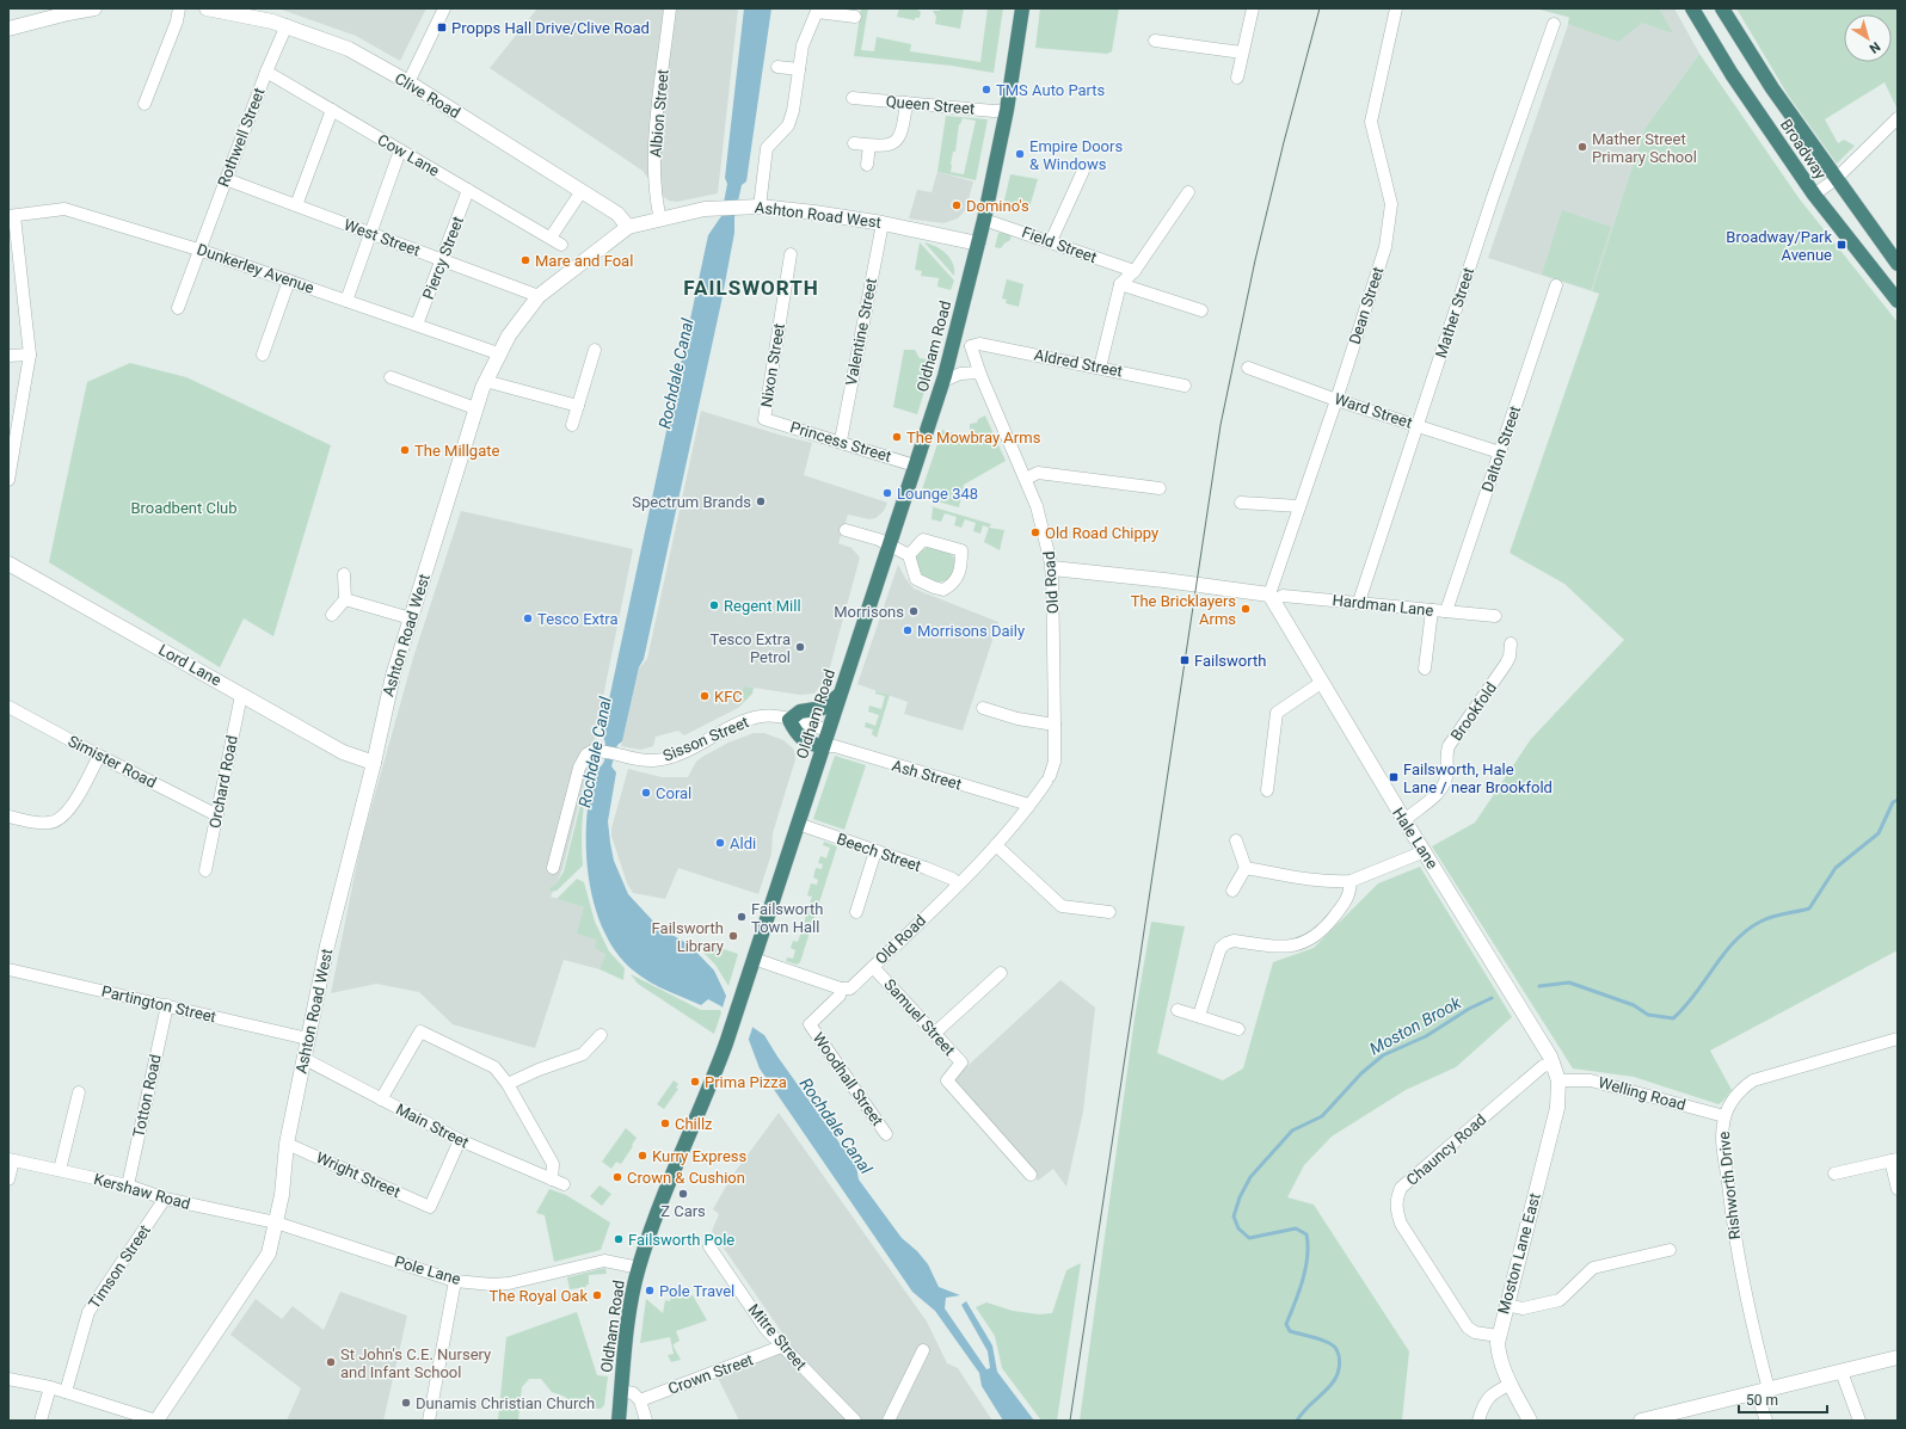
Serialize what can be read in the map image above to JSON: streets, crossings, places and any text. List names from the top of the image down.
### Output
{
  "streets": {
    "highway": ["Broadway", "Oldham Road"],
    "street": [
      "Clive Road",
      "Queen Street",
      "Albion Street",
      "Rothwell Street",
      "Cow Lane",
      "Ashton Road West",
      "West Street",
      "Field Street",
      "Piercy Street",
      "Dunkerley Avenue",
      "Dean Street",
      "Mather Street",
      "Valentine Street",
      "Aldred Street",
      "Nixon Street",
      "Ward Street",
      "Princess Street",
      "Dalton Street",
      "Old Road",
      "Hardman Lane",
      "Lord Lane",
      "Brookfold",
      "Sisson Street",
      "Simister Road",
      "Ash Street",
      "Orchard Road",
      "Hale Lane",
      "Beech Street",
      "Partington Street",
      "Samuel Street",
      "Woodhall Street",
      "Welling Road",
      "Totton Road",
      "Main Street",
      "Chauncy Road",
      "Wright Street",
      "Rishworth Drive",
      "Kershaw Road",
      "Moston Lane East",
      "Timson Street",
      "Pole Lane",
      "Mitre Street",
      "Crown Street"
    ]
  },
  "crossings": [
    ["Clive Road", "Rothwell Street"],
    ["Clive Road", "Cow Lane"],
    ["Clive Road", "Ashton Road West"],
    ["Queen Street", "Oldham Road"],
    ["Albion Street", "Ashton Road West"],
    ["Rothwell Street", "Cow Lane"],
    ["Rothwell Street", "West Street"],
    ["Rothwell Street", "Dunkerley Avenue"],
    ["Cow Lane", "Piercy Street"],
    ["Ashton Road West", "West Street"],
    ["Ashton Road West", "Dunkerley Avenue"],
    ["Ashton Road West", "Valentine Street"],
    ["Ashton Road West", "Oldham Road"],
    ["Ashton Road West", "Lord Lane"],
    ["Ashton Road West", "Partington Street"],
    ["Ashton Road West", "Main Street"],
    ["Ashton Road West", "Wright Street"],
    ["Ashton Road West", "Kershaw Road"],
    ["Ashton Road West", "Pole Lane"],
    ["West Street", "Piercy Street"],
    ["Field Street", "Oldham Road"],
    ["Piercy Street", "Dunkerley Avenue"],
    ["Dean Street", "Ward Street"],
    ["Dean Street", "Hardman Lane"],
    ["Dean Street", "Hale Lane"],
    ["Mather Street", "Ward Street"],
    ["Mather Street", "Hardman Lane"],
    ["Valentine Street", "Princess Street"],
    ["Oldham Road", "Princess Street"],
    ["Oldham Road", "Sisson Street"],
    ["Oldham Road", "Ash Street"],
    ["Oldham Road", "Beech Street"],
    ["Oldham Road", "Pole Lane"],
    ["Aldred Street", "Old Road"],
    ["Nixon Street", "Princess Street"],
    ["Ward Street", "Dalton Street"],
    ["Dalton Street", "Hardman Lane"],
    ["Old Road", "Hardman Lane"],
    ["Old Road", "Ash Street"],
    ["Old Road", "Beech Street"],
    ["Old Road", "Samuel Street"],
    ["Old Road", "Woodhall Street"],
    ["Hardman Lane", "Hale Lane"],
    ["Lord Lane", "Orchard Road"],
    ["Brookfold", "Hale Lane"],
    ["Simister Road", "Orchard Road"],
    ["Hale Lane", "Welling Road"],
    ["Hale Lane", "Chauncy Road"],
    ["Hale Lane", "Moston Lane East"],
    ["Partington Street", "Totton Road"],
    ["Welling Road", "Rishworth Drive"],
    ["Welling Road", "Moston Lane East"],
    ["Totton Road", "Kershaw Road"],
    ["Main Street", "Wright Street"],
    ["Chauncy Road", "Moston Lane East"],
    ["Kershaw Road", "Timson Street"],
    ["Kershaw Road", "Pole Lane"],
    ["Mitre Street", "Crown Street"]
  ],
  "districts": ["FAILSWORTH"],
  "water": ["Rochdale Canal", "Moston Brook"],
  "parks": ["Broadbent Club"],
  "places": {
    "transit": [
      "Propps Hall Drive/Clive Road",
      "Broadway/Park Avenue",
      "Failsworth",
      "Failsworth, Hale Lane / near Brookfold"
    ],
    "other": [
      "TMS Auto Parts",
      "Mather Street Primary School",
      "Empire Doors & Windows",
      "Domino's",
      "Mare and Foal",
      "The Mowbray Arms",
      "The Millgate",
      "Lounge 348",
      "Spectrum Brands",
      "Old Road Chippy",
      "Regent Mill",
      "The Bricklayers Arms",
      "Morrisons",
      "Tesco Extra",
      "Morrisons Daily",
      "Tesco Extra Petrol",
      "KFC",
      "Coral",
      "Aldi",
      "Failsworth Town Hall",
      "Failsworth Library",
      "Prima Pizza",
      "Chillz",
      "Kurry Express",
      "Crown & Cushion",
      "Z Cars",
      "Failsworth Pole",
      "Pole Travel",
      "The Royal Oak",
      "St John's C.E. Nursery and Infant School",
      "Dunamis Christian Church"
    ]
  },
  "scale_bar": "50 m",
  "north": "bottom right"
}
